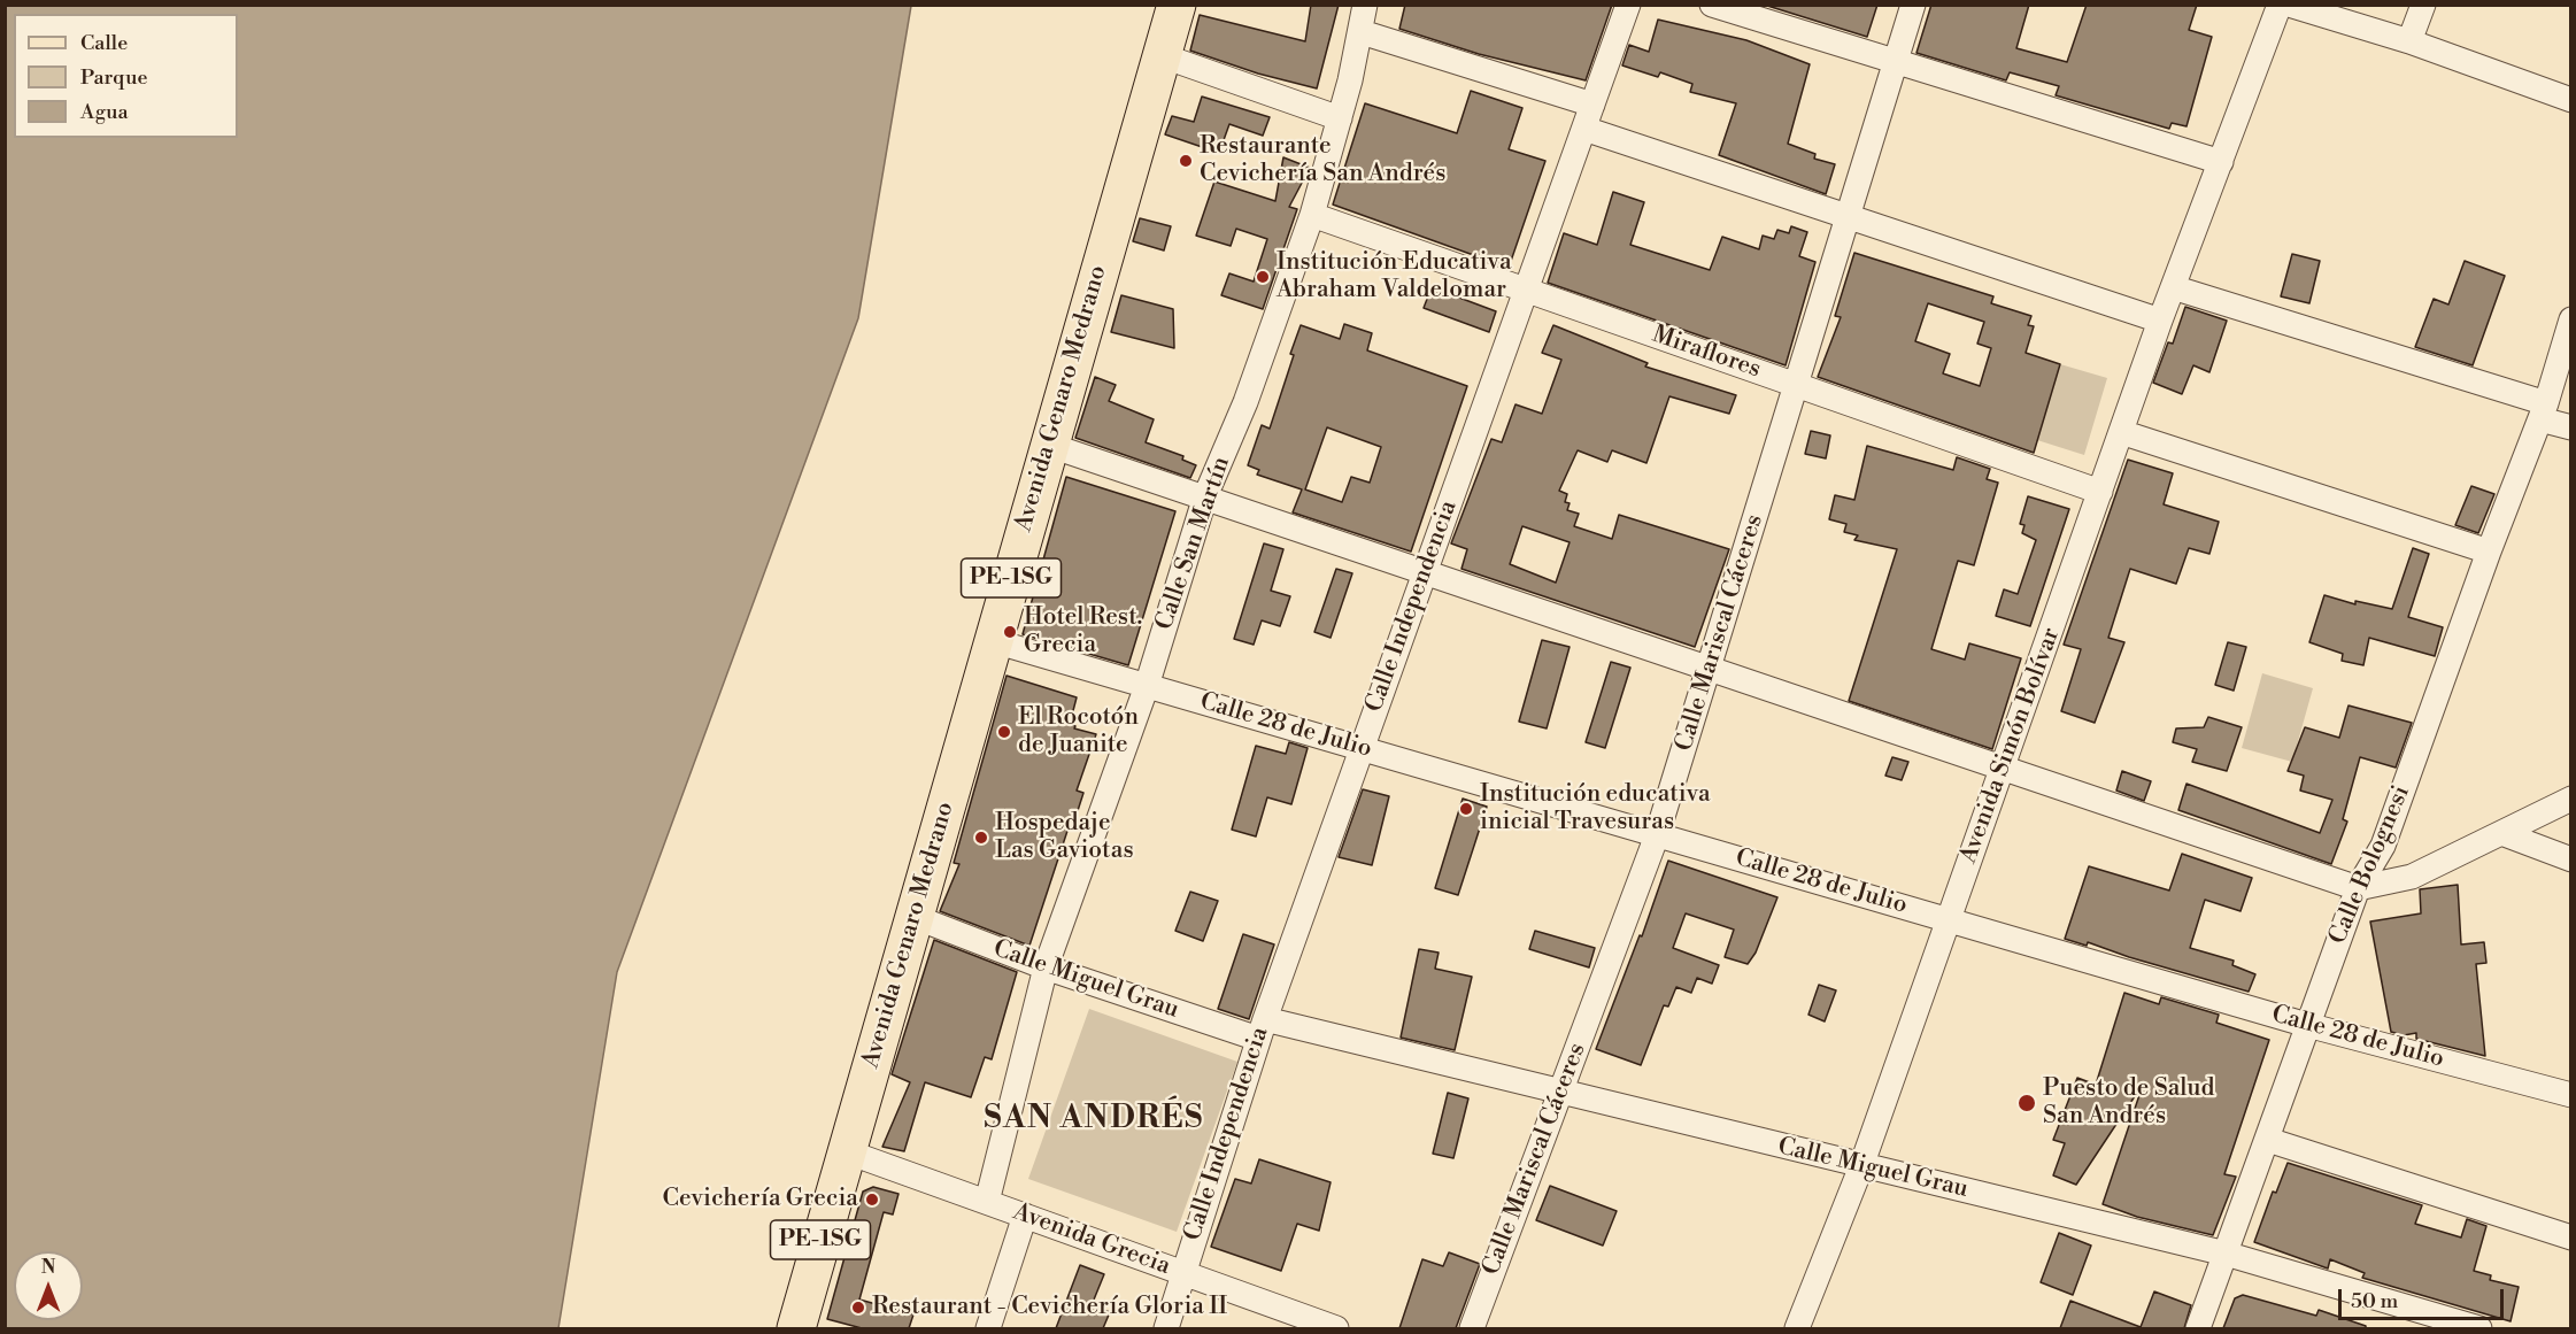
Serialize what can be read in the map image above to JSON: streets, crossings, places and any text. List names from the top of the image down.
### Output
{
  "streets": {
    "main road": ["Avenida Genaro Medrano", "PE-1SG"],
    "street": [
      "Miraflores",
      "Calle San Martín",
      "Calle Independencia",
      "Calle Mariscal Cáceres",
      "Calle 28 de Julio",
      "Avenida Simón Bolívar",
      "Calle Bolognesi",
      "Calle Miguel Grau",
      "Avenida Grecia"
    ]
  },
  "crossings": [
    ["Miraflores", "Calle San Martín"],
    ["Miraflores", "Calle Independencia"],
    ["Miraflores", "Calle Mariscal Cáceres"],
    ["Miraflores", "Avenida Simón Bolívar"],
    ["Avenida Genaro Medrano", "PE-1SG"],
    ["Avenida Genaro Medrano", "Calle 28 de Julio"],
    ["Avenida Genaro Medrano", "Calle Miguel Grau"],
    ["Avenida Genaro Medrano", "Avenida Grecia"],
    ["Calle San Martín", "Calle 28 de Julio"],
    ["Calle San Martín", "Calle Miguel Grau"],
    ["Calle San Martín", "Avenida Grecia"],
    ["PE-1SG", "Avenida Grecia"],
    ["Calle Independencia", "Calle 28 de Julio"],
    ["Calle Independencia", "Calle Miguel Grau"],
    ["Calle Independencia", "Avenida Grecia"],
    ["Calle Mariscal Cáceres", "Calle 28 de Julio"],
    ["Calle Mariscal Cáceres", "Calle Miguel Grau"],
    ["Calle 28 de Julio", "Avenida Simón Bolívar"],
    ["Calle 28 de Julio", "Calle Bolognesi"],
    ["Avenida Simón Bolívar", "Calle Miguel Grau"],
    ["Calle Bolognesi", "Calle Miguel Grau"]
  ],
  "districts": ["SAN ANDRÉS"],
  "places": [
    "Restaurante Cevichería San Andrés",
    "Institución Educativa Abraham Valdelomar",
    "Hotel Rest. Grecia",
    "El Rocotón de Juanite",
    "Institución educativa inicial Travesuras",
    "Hospedaje Las Gaviotas",
    "Puesto de Salud San Andrés",
    "Cevichería Grecia",
    "Restaurant - Cevichería Gloria II"
  ],
  "legend": ["Calle", "Parque", "Agua"],
  "scale_bar": "50 m",
  "north": "top"
}
